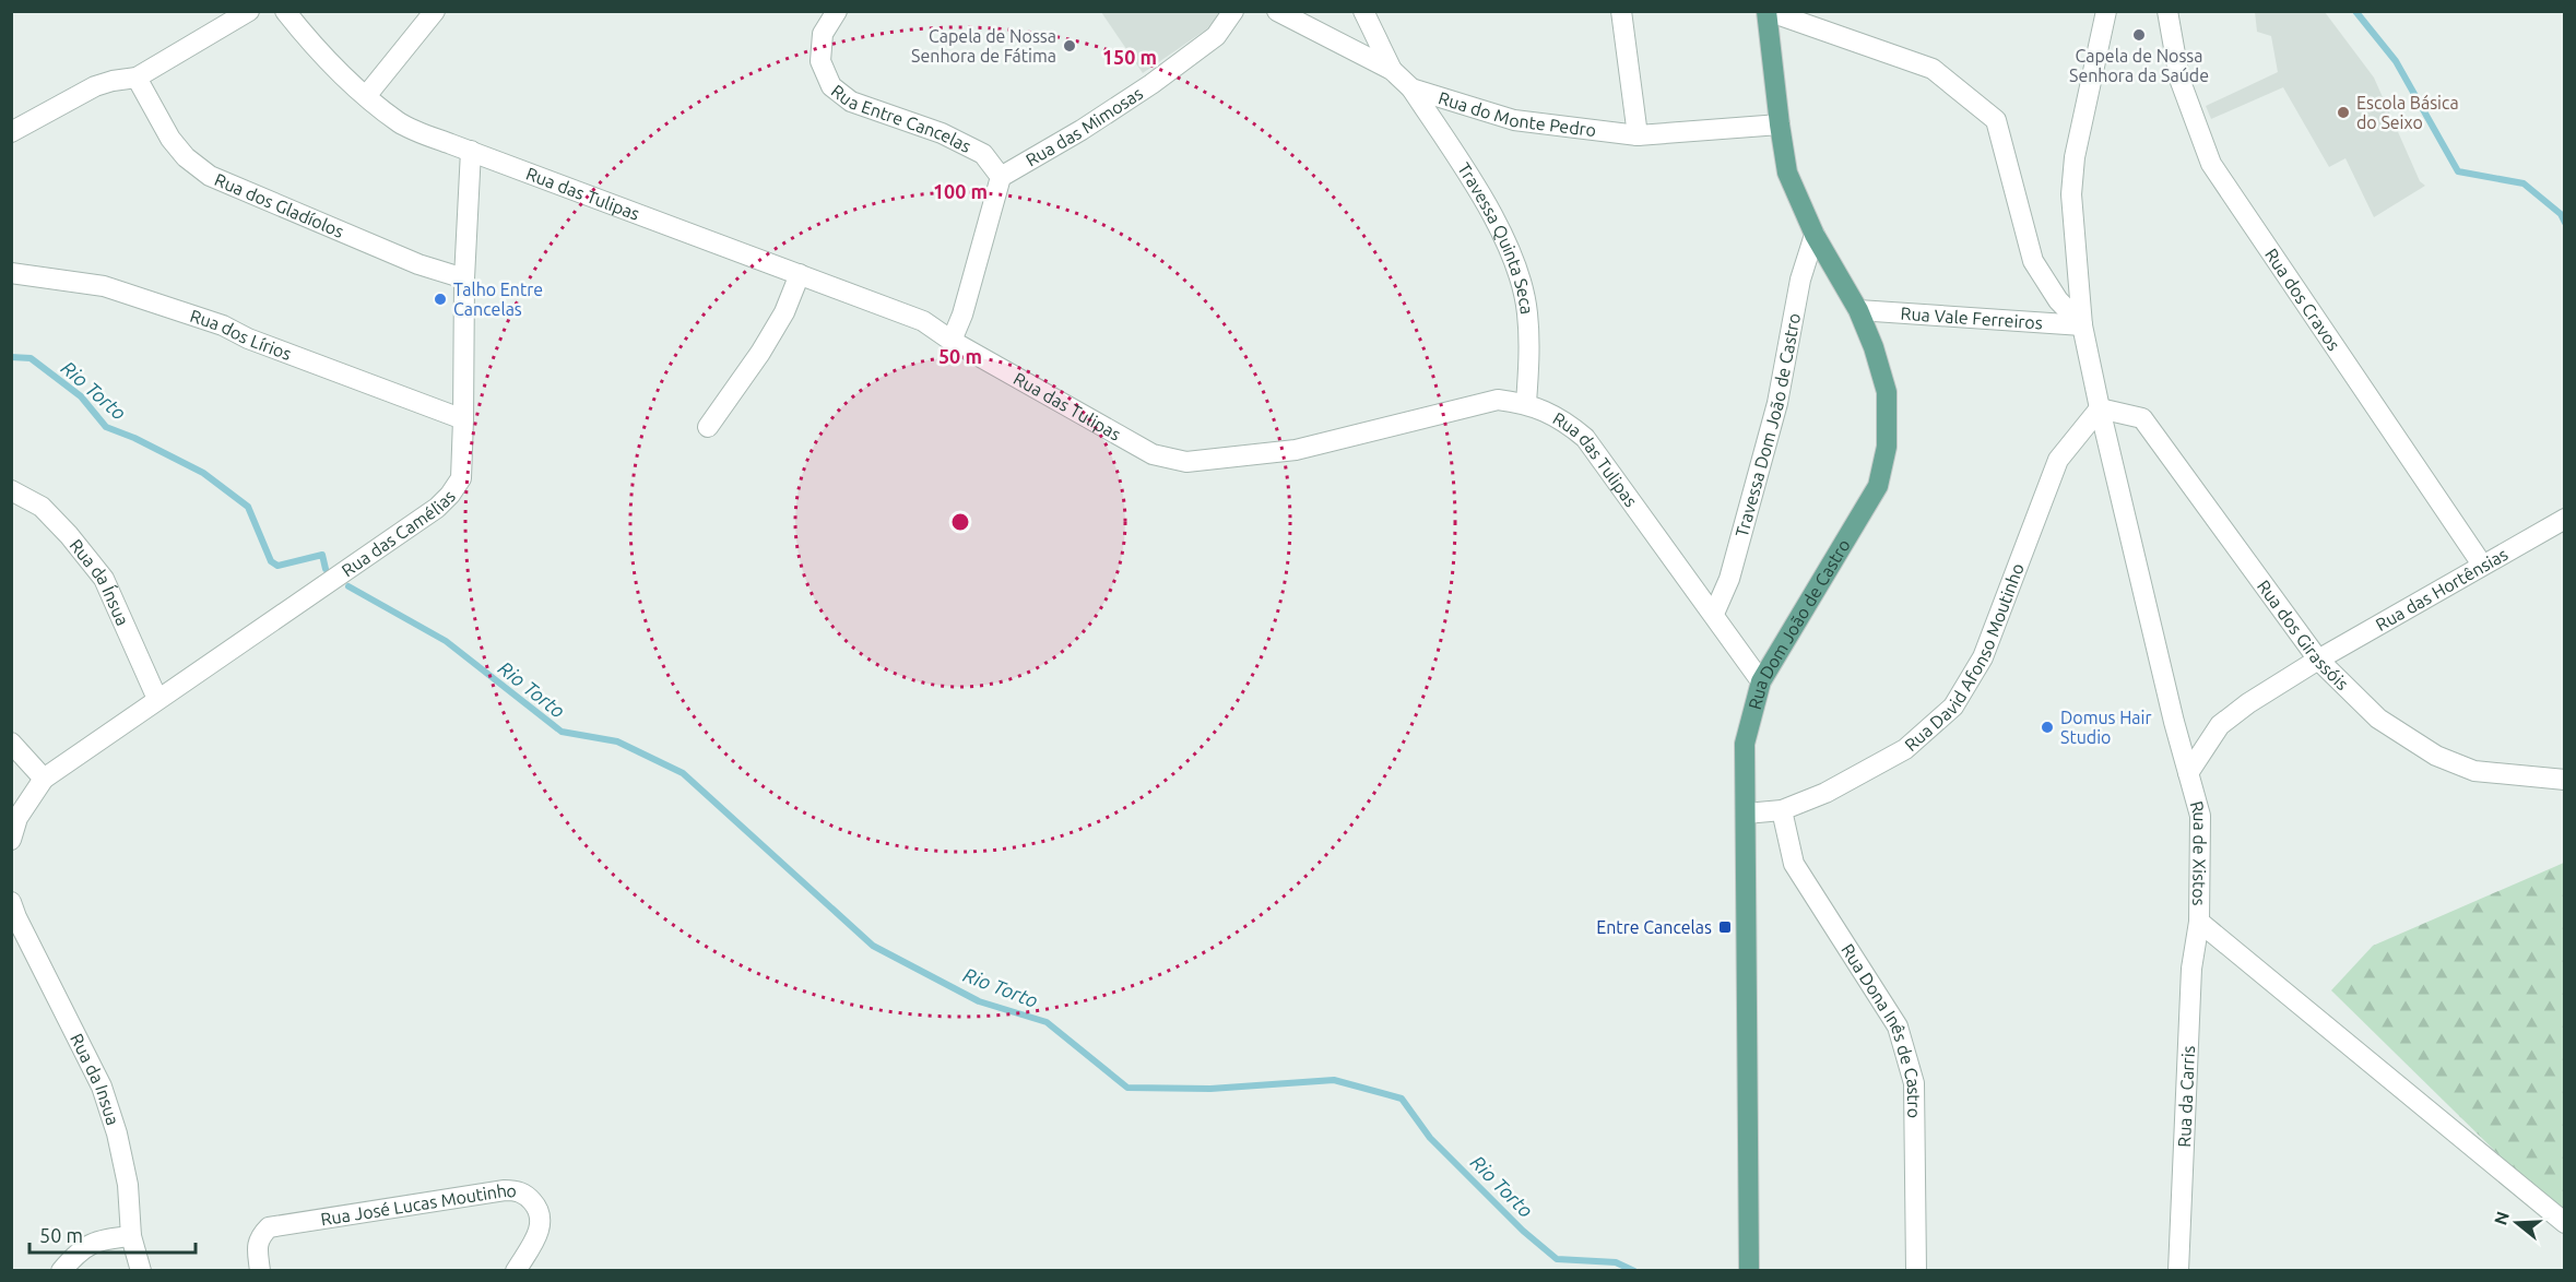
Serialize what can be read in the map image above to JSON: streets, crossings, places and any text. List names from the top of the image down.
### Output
{
  "streets": {
    "main road": ["Rua Dom João de Castro"],
    "street": [
      "Rua do Monte Pedro",
      "Rua Entre Cancelas",
      "Rua das Mimosas",
      "Rua das Tulipas",
      "Rua dos Gladíolos",
      "Travessa Quinta Seca",
      "Rua dos Cravos",
      "Rua Vale Ferreiros",
      "Rua dos Lírios",
      "Travessa Dom João de Castro",
      "Rua das Camélias",
      "Rua da Ínsua",
      "Rua das Hortênsias",
      "Rua dos Girassóis",
      "Rua David Afonso Moutinho",
      "Rua de Xistos",
      "Rua Dona Inês de Castro",
      "Rua da Insua",
      "Rua da Carris",
      "Rua José Lucas Moutinho"
    ]
  },
  "crossings": [
    ["Rua do Monte Pedro", "Travessa Quinta Seca"],
    ["Rua do Monte Pedro", "Rua Dom João de Castro"],
    ["Rua Entre Cancelas", "Rua das Mimosas"],
    ["Rua das Tulipas", "Travessa Quinta Seca"],
    ["Rua das Tulipas", "Travessa Dom João de Castro"],
    ["Rua das Tulipas", "Rua das Camélias"],
    ["Rua das Tulipas", "Rua Dom João de Castro"],
    ["Rua dos Gladíolos", "Rua das Camélias"],
    ["Rua dos Cravos", "Rua das Hortênsias"],
    ["Rua Vale Ferreiros", "Rua Dom João de Castro"],
    ["Rua Vale Ferreiros", "Rua de Xistos"],
    ["Rua dos Lírios", "Rua das Camélias"],
    ["Travessa Dom João de Castro", "Rua Dom João de Castro"],
    ["Rua das Camélias", "Rua da Ínsua"],
    ["Rua das Hortênsias", "Rua dos Girassóis"],
    ["Rua das Hortênsias", "Rua de Xistos"],
    ["Rua Dom João de Castro", "Rua David Afonso Moutinho"],
    ["Rua dos Girassóis", "Rua David Afonso Moutinho"],
    ["Rua dos Girassóis", "Rua de Xistos"],
    ["Rua David Afonso Moutinho", "Rua de Xistos"],
    ["Rua David Afonso Moutinho", "Rua Dona Inês de Castro"],
    ["Rua de Xistos", "Rua da Carris"]
  ],
  "water": ["Rio Torto"],
  "places": {
    "other": [
      "Capela de Nossa Senhora da Saúde",
      "Capela de Nossa Senhora de Fátima",
      "Escola Básica do Seixo",
      "Talho Entre Cancelas",
      "Domus Hair Studio"
    ],
    "transit": ["Entre Cancelas"]
  },
  "scale_bar": "50 m",
  "north": "left",
  "rings": ["150 m", "100 m", "50 m"]
}
